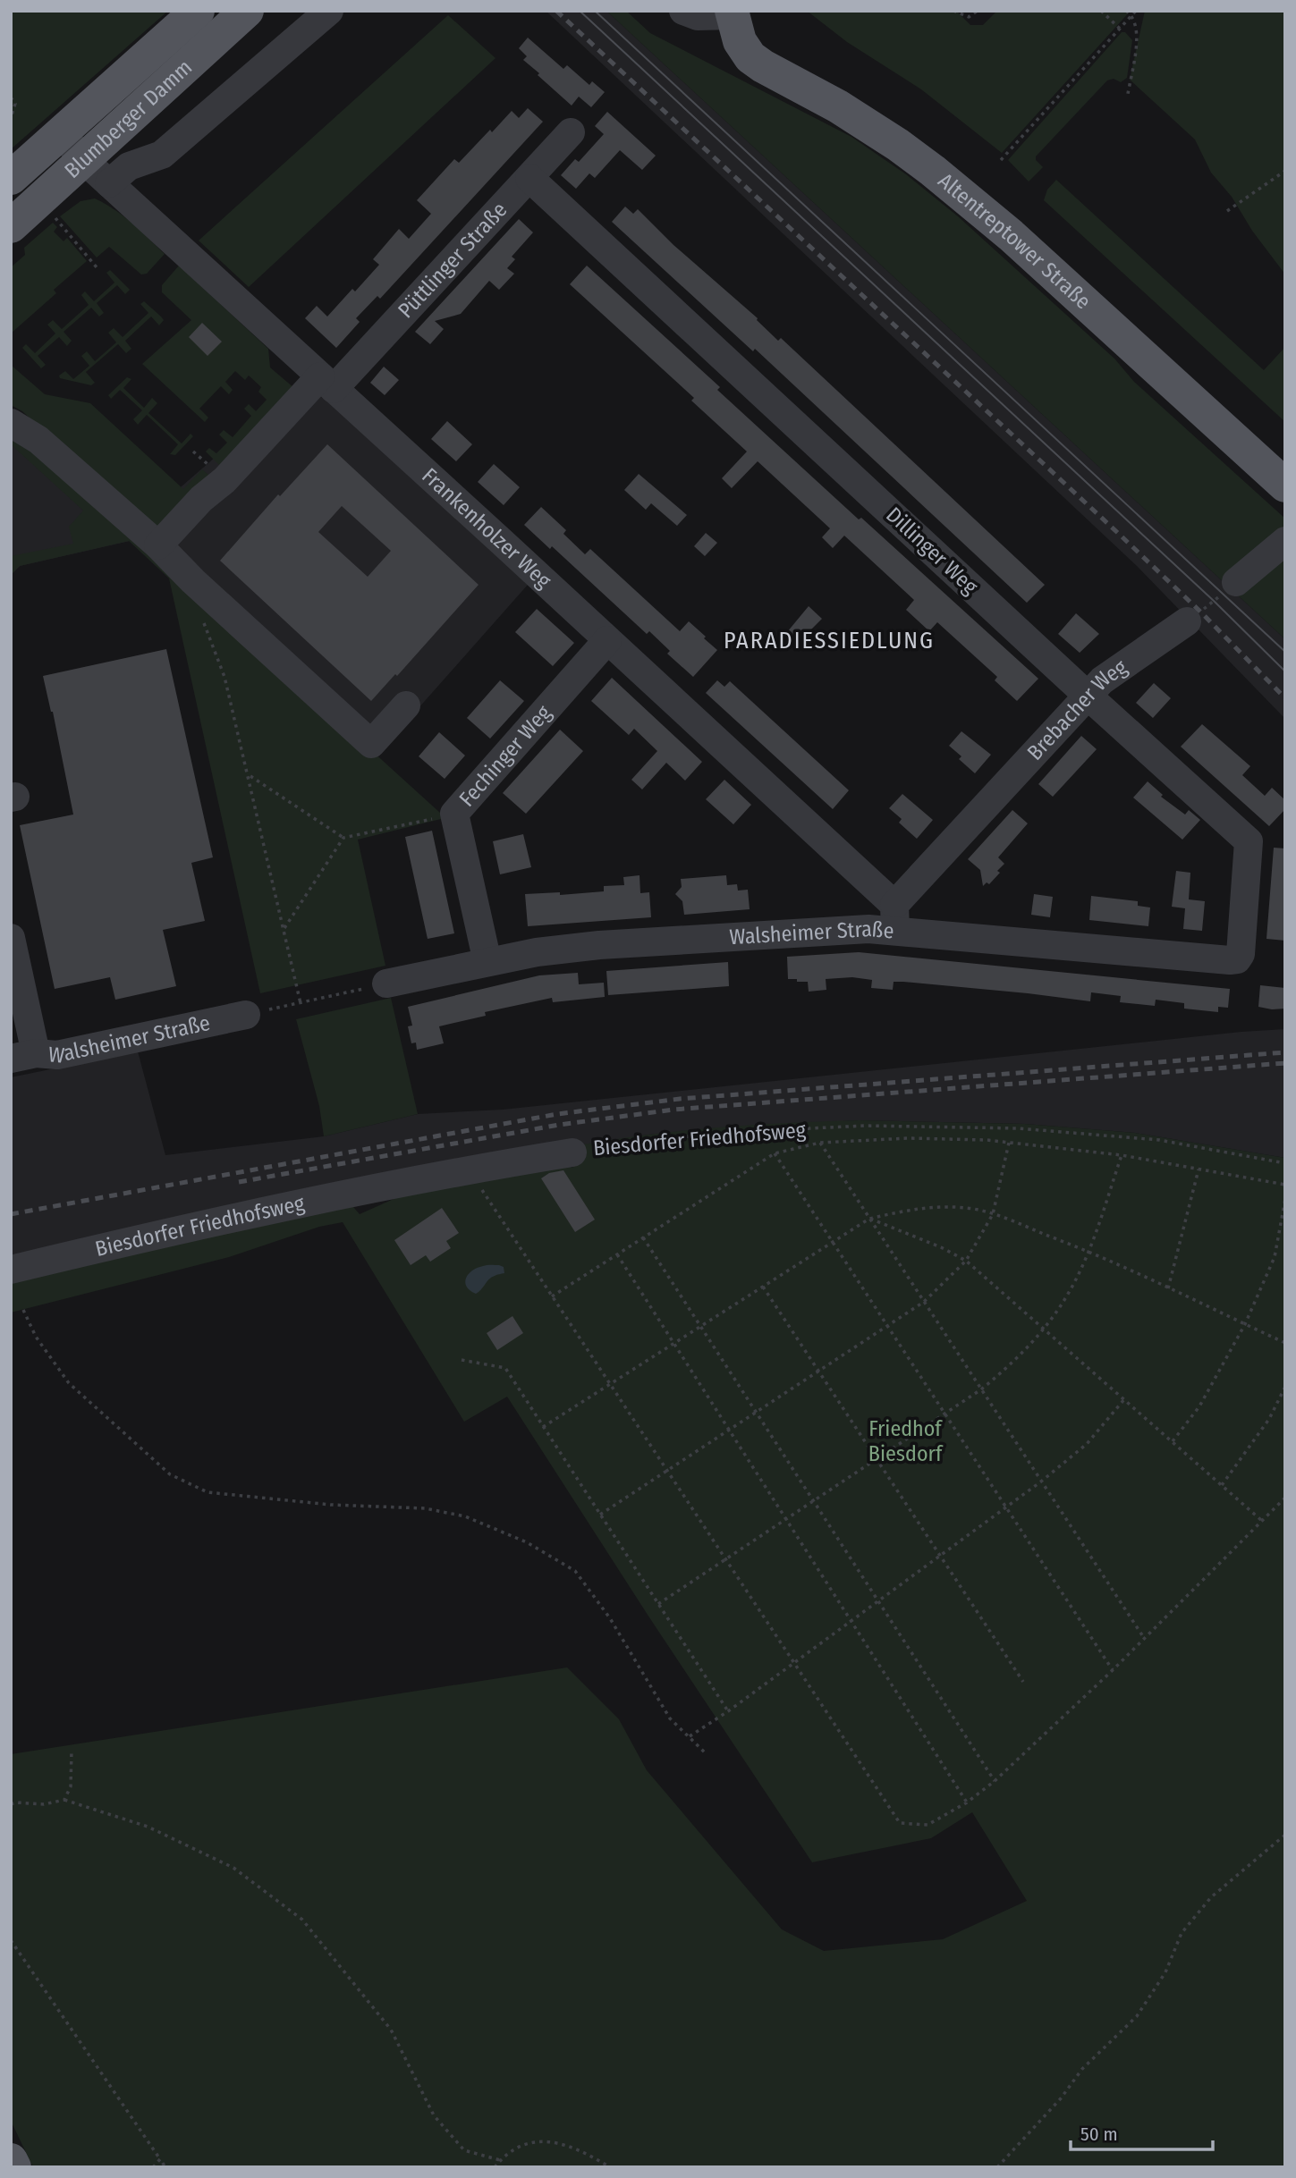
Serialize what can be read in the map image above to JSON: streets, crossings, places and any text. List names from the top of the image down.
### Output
{
  "streets": {
    "main road": ["Blumberger Damm", "Altentreptower Straße"],
    "street": [
      "Püttlinger Straße",
      "Frankenholzer Weg",
      "Dillinger Weg",
      "Brebacher Weg",
      "Fechinger Weg",
      "Walsheimer Straße",
      "Biesdorfer Friedhofsweg"
    ]
  },
  "crossings": [
    ["Blumberger Damm", "Frankenholzer Weg"],
    ["Püttlinger Straße", "Frankenholzer Weg"],
    ["Püttlinger Straße", "Dillinger Weg"],
    ["Frankenholzer Weg", "Brebacher Weg"],
    ["Frankenholzer Weg", "Fechinger Weg"],
    ["Frankenholzer Weg", "Walsheimer Straße"],
    ["Dillinger Weg", "Brebacher Weg"],
    ["Dillinger Weg", "Walsheimer Straße"],
    ["Brebacher Weg", "Walsheimer Straße"],
    ["Fechinger Weg", "Walsheimer Straße"]
  ],
  "districts": ["PARADIESSIEDLUNG"],
  "parks": ["Friedhof Biesdorf"],
  "scale_bar": "50 m"
}
